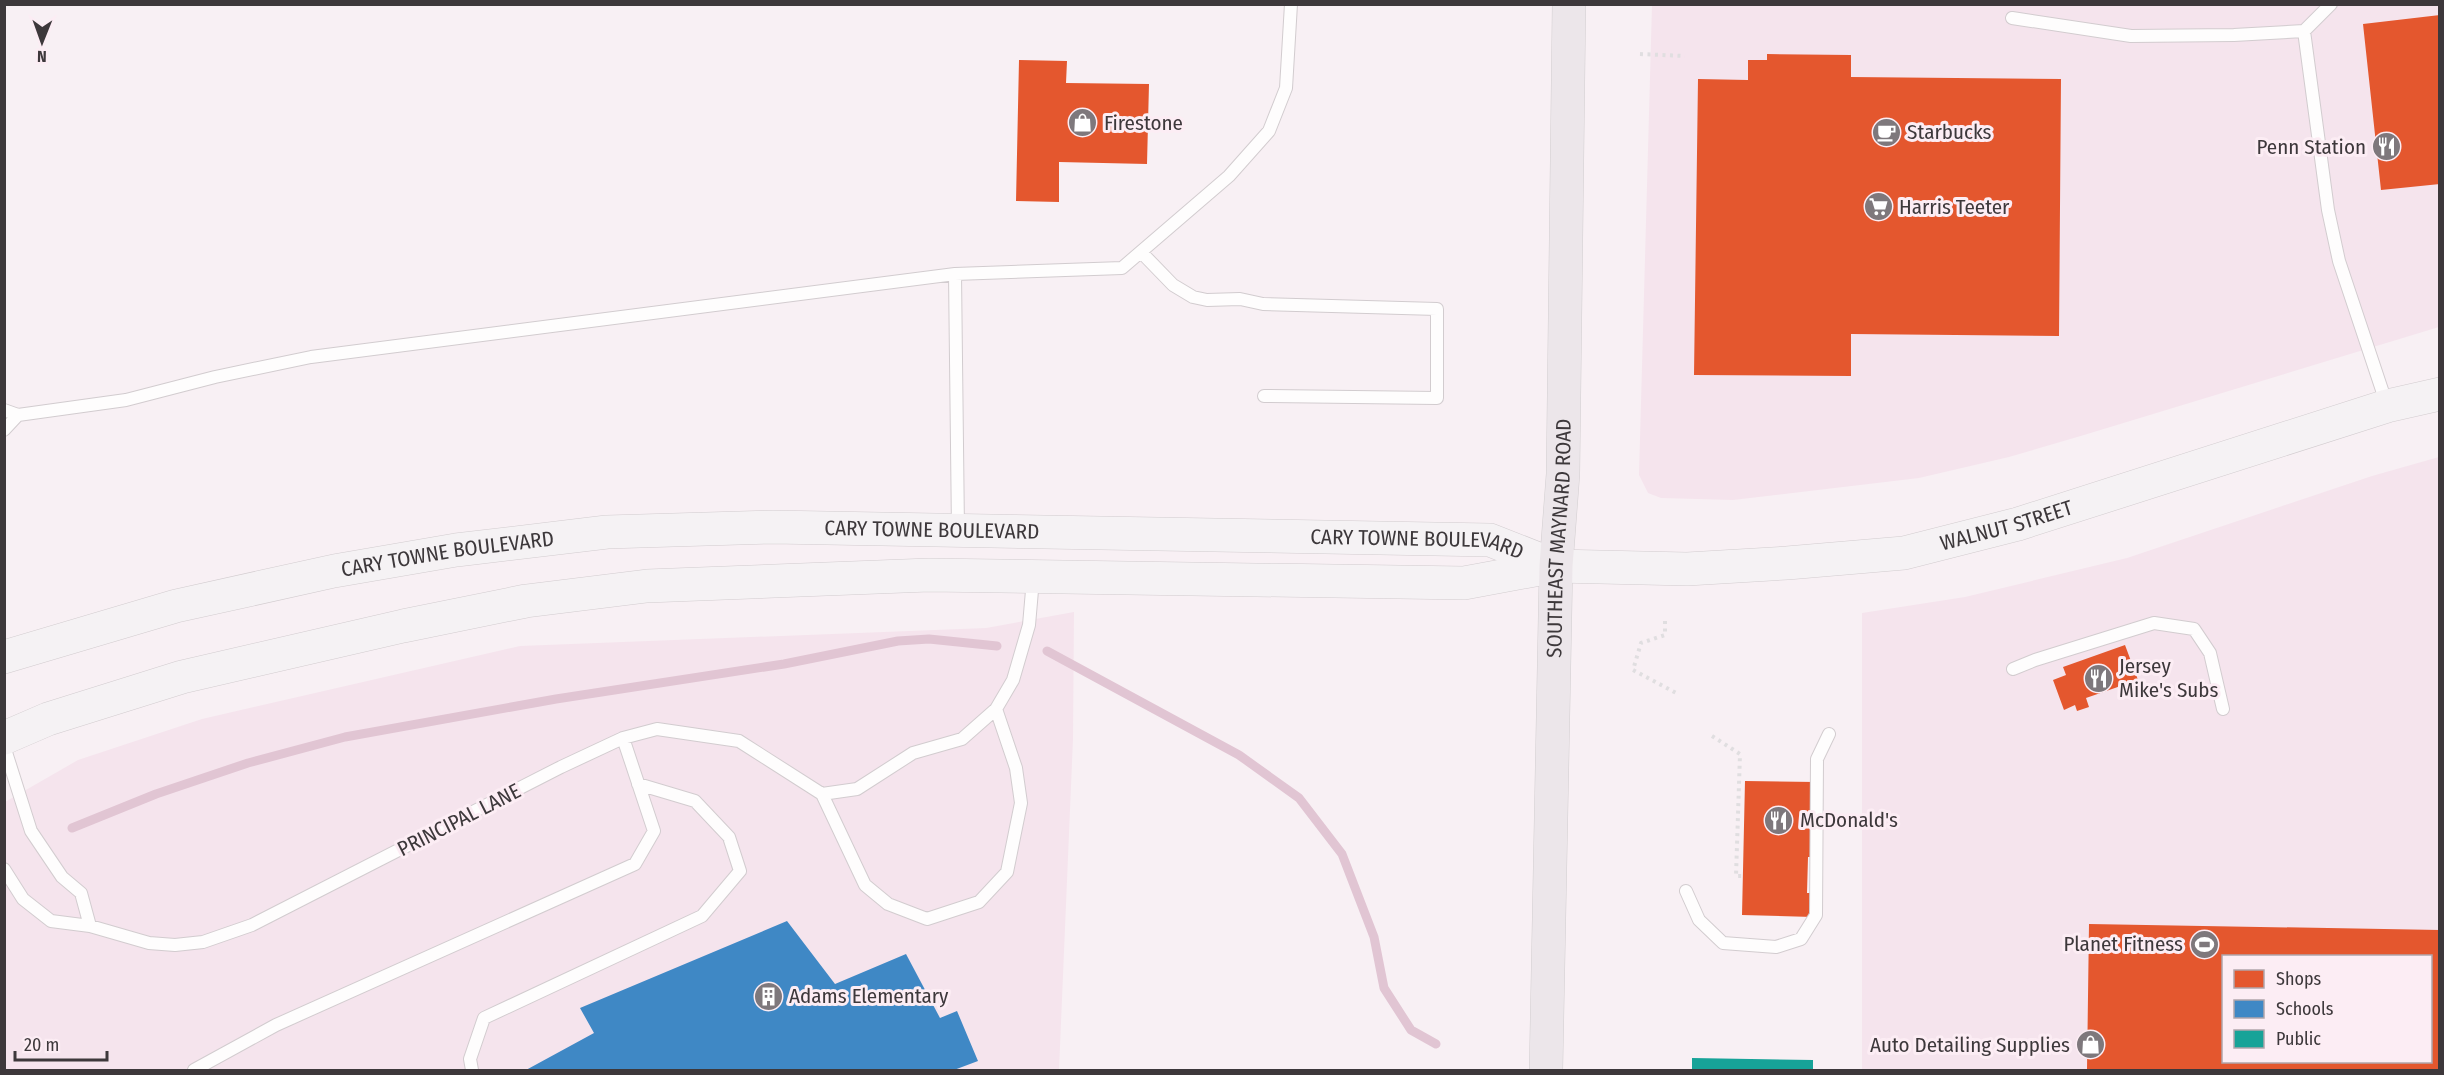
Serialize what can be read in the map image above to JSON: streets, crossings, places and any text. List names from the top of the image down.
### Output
{
  "streets": {
    "main road": ["WALNUT STREET", "CARY TOWNE BOULEVARD", "SOUTHEAST MAYNARD ROAD"],
    "lane": ["PRINCIPAL LANE"]
  },
  "crossings": [
    ["WALNUT STREET", "CARY TOWNE BOULEVARD"],
    ["WALNUT STREET", "SOUTHEAST MAYNARD ROAD"],
    ["CARY TOWNE BOULEVARD", "SOUTHEAST MAYNARD ROAD"]
  ],
  "places": {
    "shop": ["Firestone", "Auto Detailing Supplies"],
    "cafe": ["Starbucks"],
    "restaurant": ["Penn Station", "Jersey Mike's Subs", "McDonald's"],
    "supermarket": ["Harris Teeter"],
    "sports": ["Planet Fitness"],
    "building": ["Adams Elementary"]
  },
  "legend": ["Shops", "Schools", "Public"],
  "scale_bar": "20 m",
  "north": "bottom"
}
